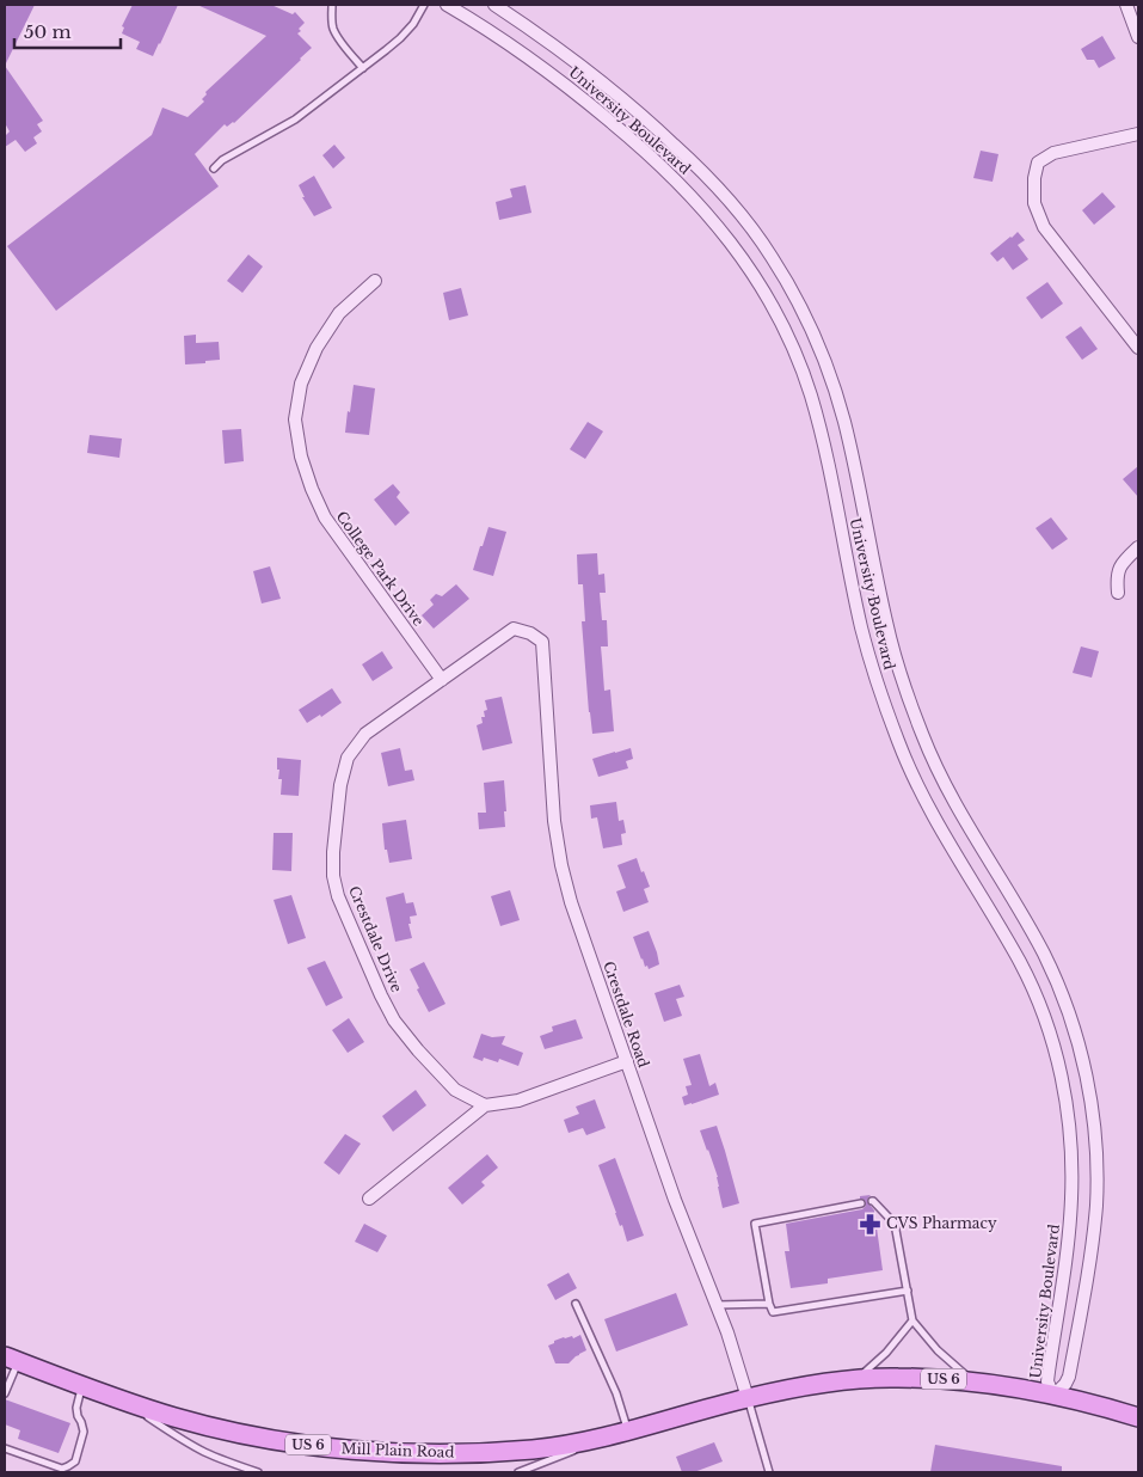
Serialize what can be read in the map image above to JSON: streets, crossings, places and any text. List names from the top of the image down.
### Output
{
  "streets": {
    "main road": ["US 6", "Mill Plain Road"],
    "street": [
      "University Boulevard",
      "College Park Drive",
      "Crestdale Drive",
      "Crestdale Road"
    ]
  },
  "crossings": [
    ["University Boulevard", "US 6"],
    ["College Park Drive", "Crestdale Drive"],
    ["Crestdale Drive", "Crestdale Road"],
    ["Crestdale Road", "US 6"],
    ["US 6", "Mill Plain Road"]
  ],
  "places": {
    "pharmacy": ["CVS Pharmacy"]
  },
  "scale_bar": "50 m"
}
